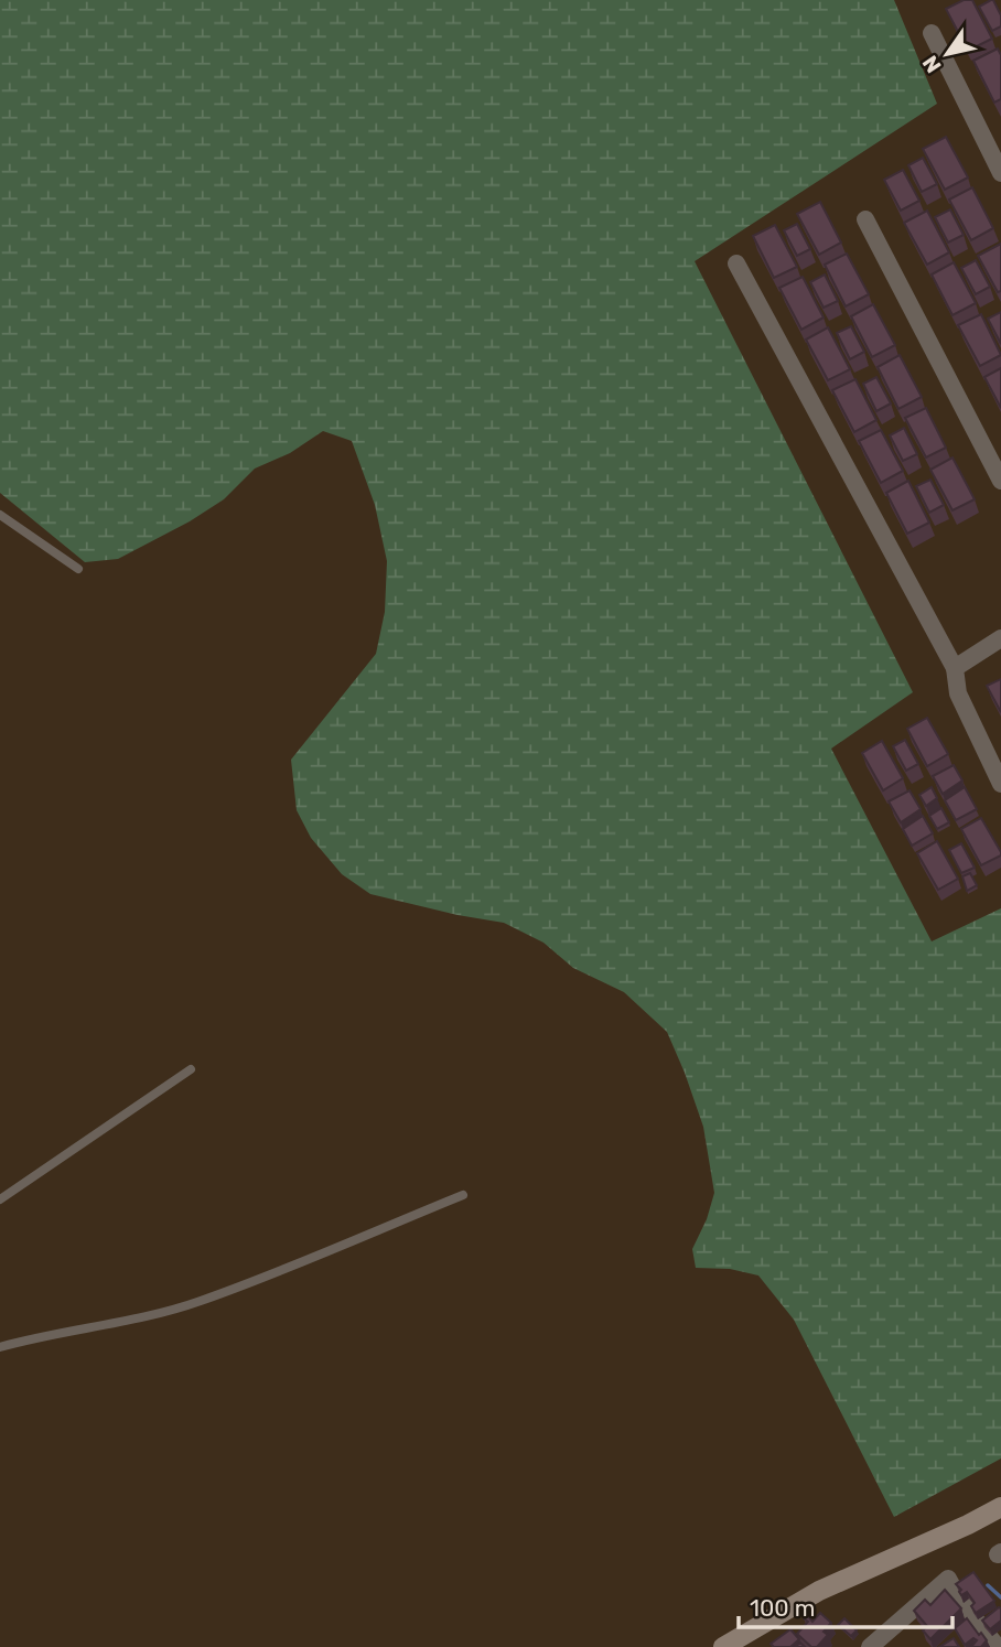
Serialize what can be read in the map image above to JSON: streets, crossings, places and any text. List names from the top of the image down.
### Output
{
  "scale_bar": "100 m",
  "north": "bottom left"
}
